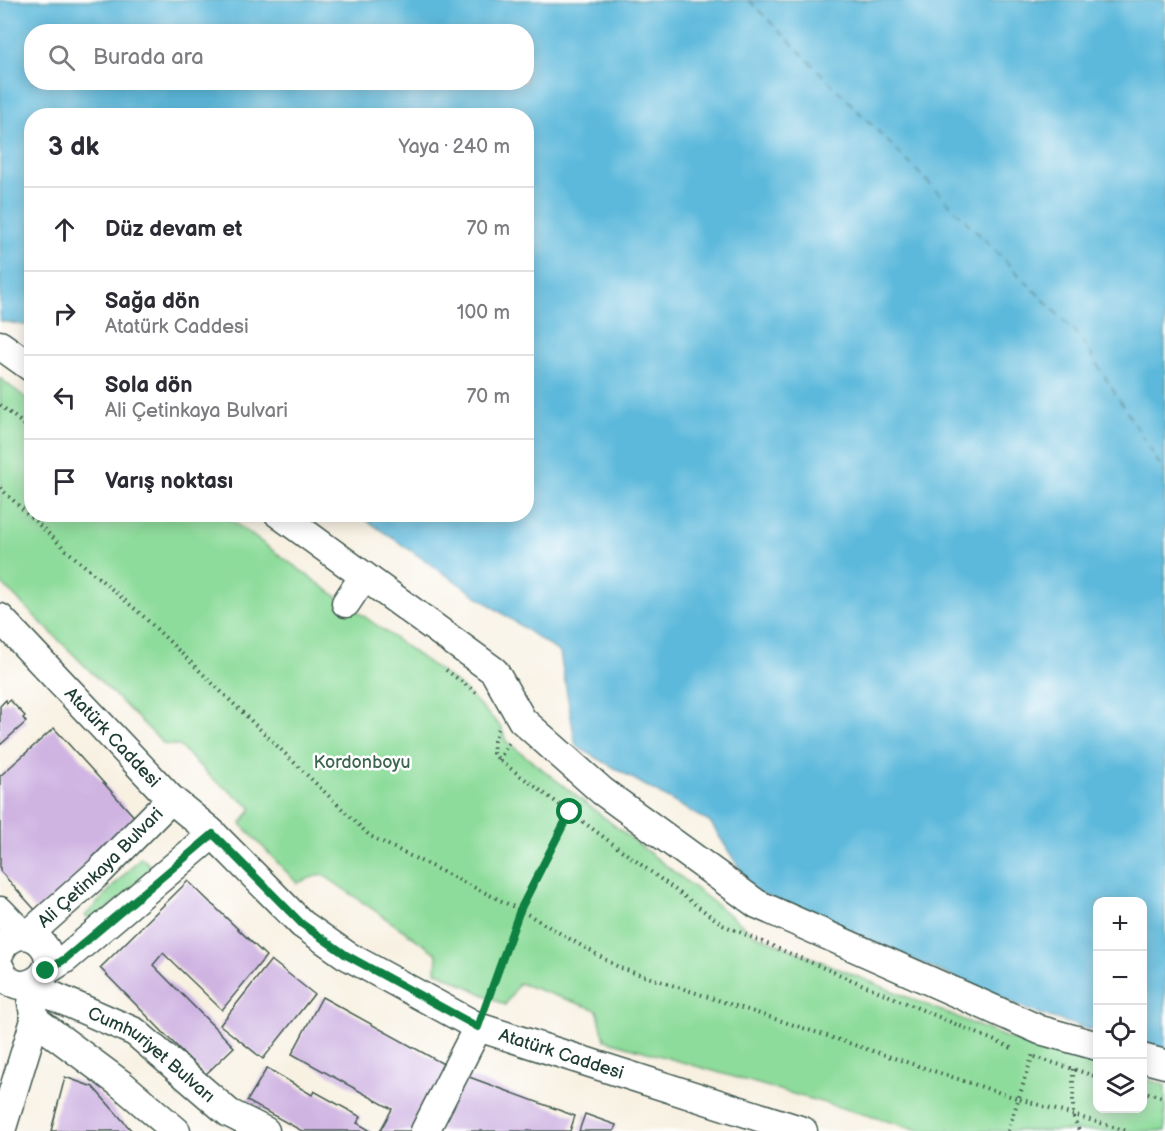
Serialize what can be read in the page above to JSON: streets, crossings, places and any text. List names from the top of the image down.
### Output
{
  "streets": {
    "street": ["Atatürk Caddesi", "Ali Çetinkaya Bulvari", "Cumhuriyet Bulvarı"]
  },
  "crossings": [
    ["Atatürk Caddesi", "Ali Çetinkaya Bulvari"]
  ],
  "parks": ["Kordonboyu"],
  "page": {
    "search": "Burada ara",
    "heading": ["3 dk", "Yaya · 240 m"],
    "list": [
      ["Düz devam et", "70 m"],
      ["Sağa dön", "Atatürk Caddesi", "100 m"],
      ["Sola dön", "Ali Çetinkaya Bulvari", "70 m"],
      "Varış noktası"
    ],
    "map_buttons": ["+", "−"]
  }
}
